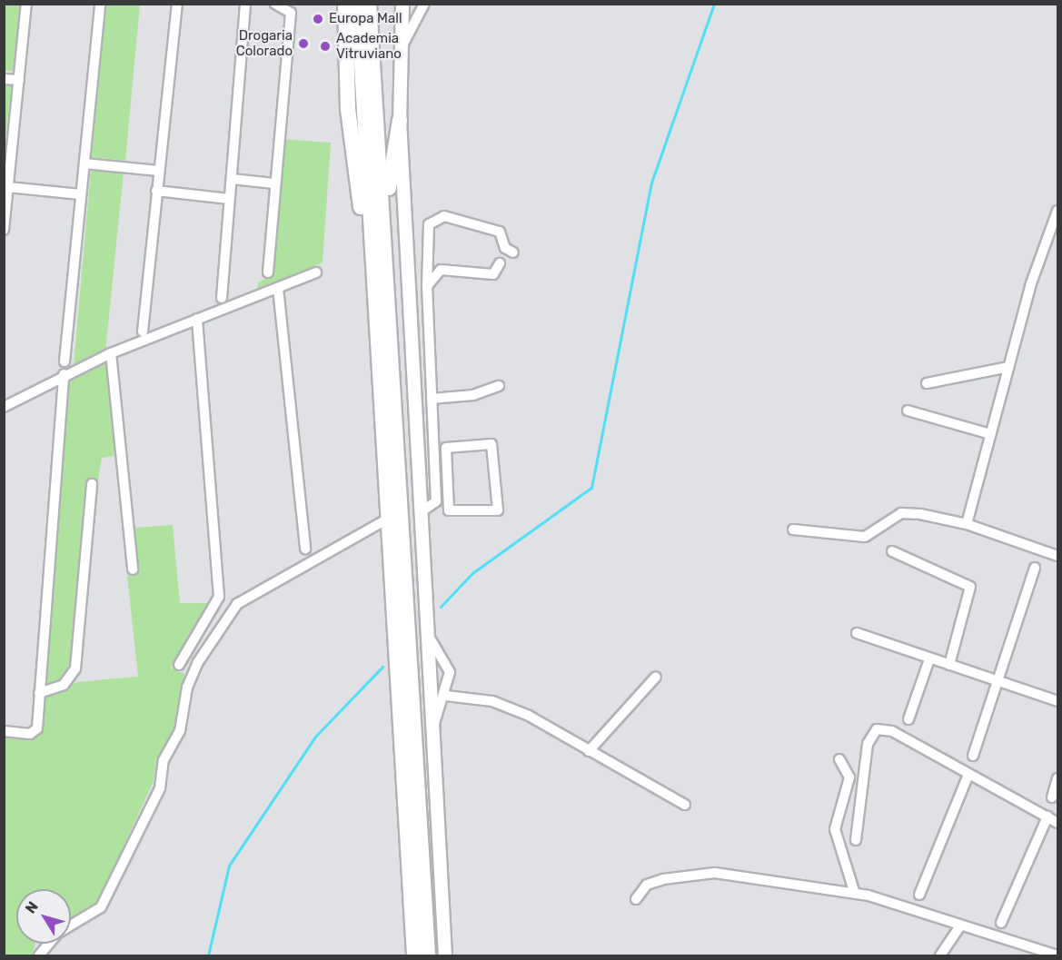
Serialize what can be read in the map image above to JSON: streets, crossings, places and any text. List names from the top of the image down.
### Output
{
  "places": ["Europa Mall", "Drogaria Colorado", "Academia Vitruviano"],
  "north": "top left"
}
